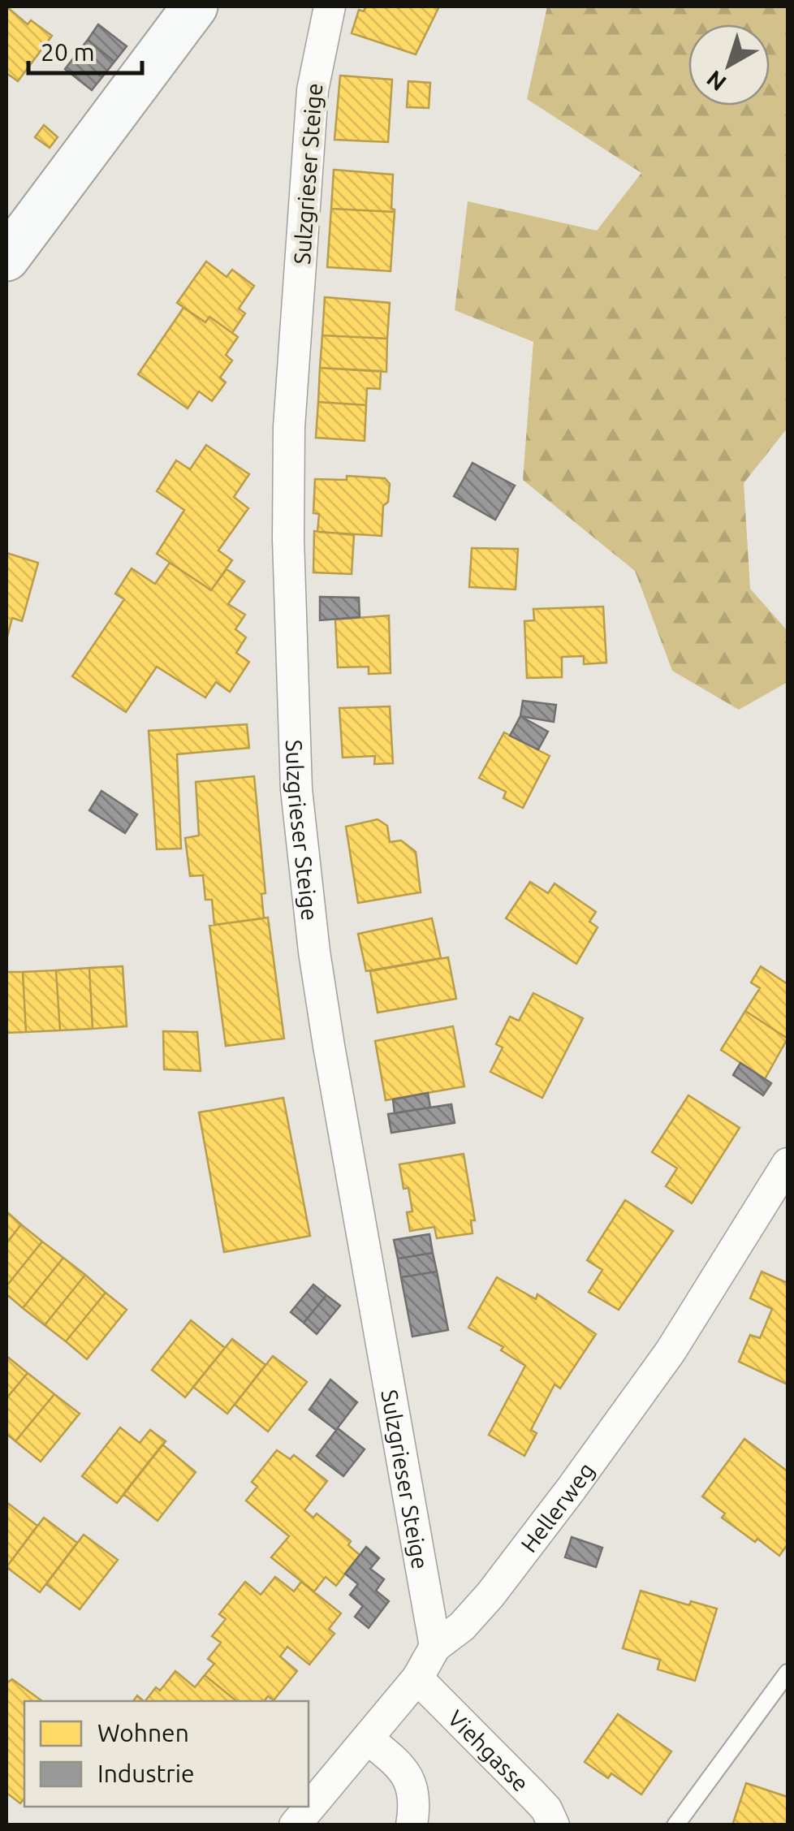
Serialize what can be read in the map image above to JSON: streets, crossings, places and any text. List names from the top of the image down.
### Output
{
  "streets": {
    "street": ["Sulzgrieser Steige", "Hellerweg", "Viehgasse"]
  },
  "crossings": [
    ["Sulzgrieser Steige", "Hellerweg"],
    ["Hellerweg", "Viehgasse"]
  ],
  "legend": ["Wohnen", "Industrie"],
  "scale_bar": "20 m",
  "north": "bottom left"
}
